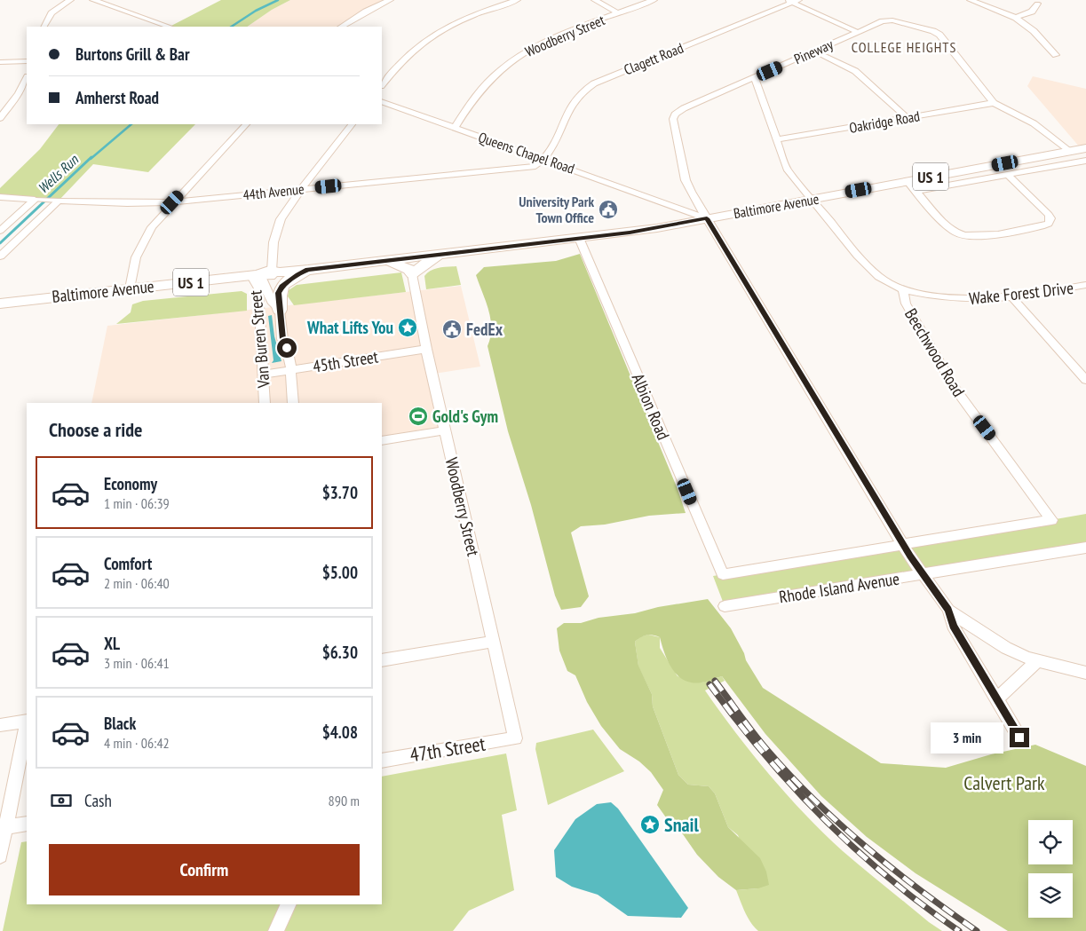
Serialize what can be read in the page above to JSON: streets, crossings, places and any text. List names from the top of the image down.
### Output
{
  "streets": {
    "main road": ["US 1", "Baltimore Avenue"],
    "street": [
      "Woodberry Street",
      "Pineway",
      "Clagett Road",
      "Oakridge Road",
      "Queens Chapel Road",
      "44th Avenue",
      "Wake Forest Drive",
      "Van Buren Street",
      "Beechwood Road",
      "45th Street",
      "Albion Road",
      "Rhode Island Avenue",
      "47th Street"
    ]
  },
  "crossings": [
    ["Woodberry Street", "Queens Chapel Road"],
    ["Woodberry Street", "45th Street"],
    ["Woodberry Street", "47th Street"],
    ["Pineway", "Oakridge Road"],
    ["Pineway", "Queens Chapel Road"],
    ["Pineway", "Baltimore Avenue"],
    ["Pineway", "Beechwood Road"],
    ["Pineway", "Rhode Island Avenue"],
    ["Clagett Road", "Queens Chapel Road"],
    ["Clagett Road", "44th Avenue"],
    ["Oakridge Road", "Beechwood Road"],
    ["Queens Chapel Road", "44th Avenue"],
    ["Queens Chapel Road", "Baltimore Avenue"],
    ["44th Avenue", "Van Buren Street"],
    ["Baltimore Avenue", "Van Buren Street"],
    ["Baltimore Avenue", "Beechwood Road"],
    ["Baltimore Avenue", "Albion Road"],
    ["Wake Forest Drive", "Beechwood Road"],
    ["Van Buren Street", "45th Street"],
    ["Beechwood Road", "Rhode Island Avenue"],
    ["Albion Road", "Rhode Island Avenue"]
  ],
  "districts": ["COLLEGE HEIGHTS"],
  "water": ["Wells Run"],
  "parks": ["Calvert Park"],
  "places": {
    "public building": ["University Park Town Office", "FedEx"],
    "place": ["What Lifts You", "Snail"],
    "sports": ["Gold's Gym"]
  },
  "page": {
    "banner": ["Burtons Grill & Bar", "Amherst Road"],
    "heading": "Choose a ride",
    "list": [
      {
        "name": "Economy",
        "note": "1 min · 06:39",
        "value": "$3.70"
      },
      {
        "name": "Comfort",
        "note": "2 min · 06:40",
        "value": "$5.00"
      },
      {
        "name": "XL",
        "note": "3 min · 06:41",
        "value": "$6.30"
      },
      {
        "name": "Black",
        "note": "4 min · 06:42",
        "value": "$4.08"
      }
    ],
    "bubble": "3 min",
    "pay": ["Cash", "890 m"],
    "buttons": "Confirm"
  }
}
